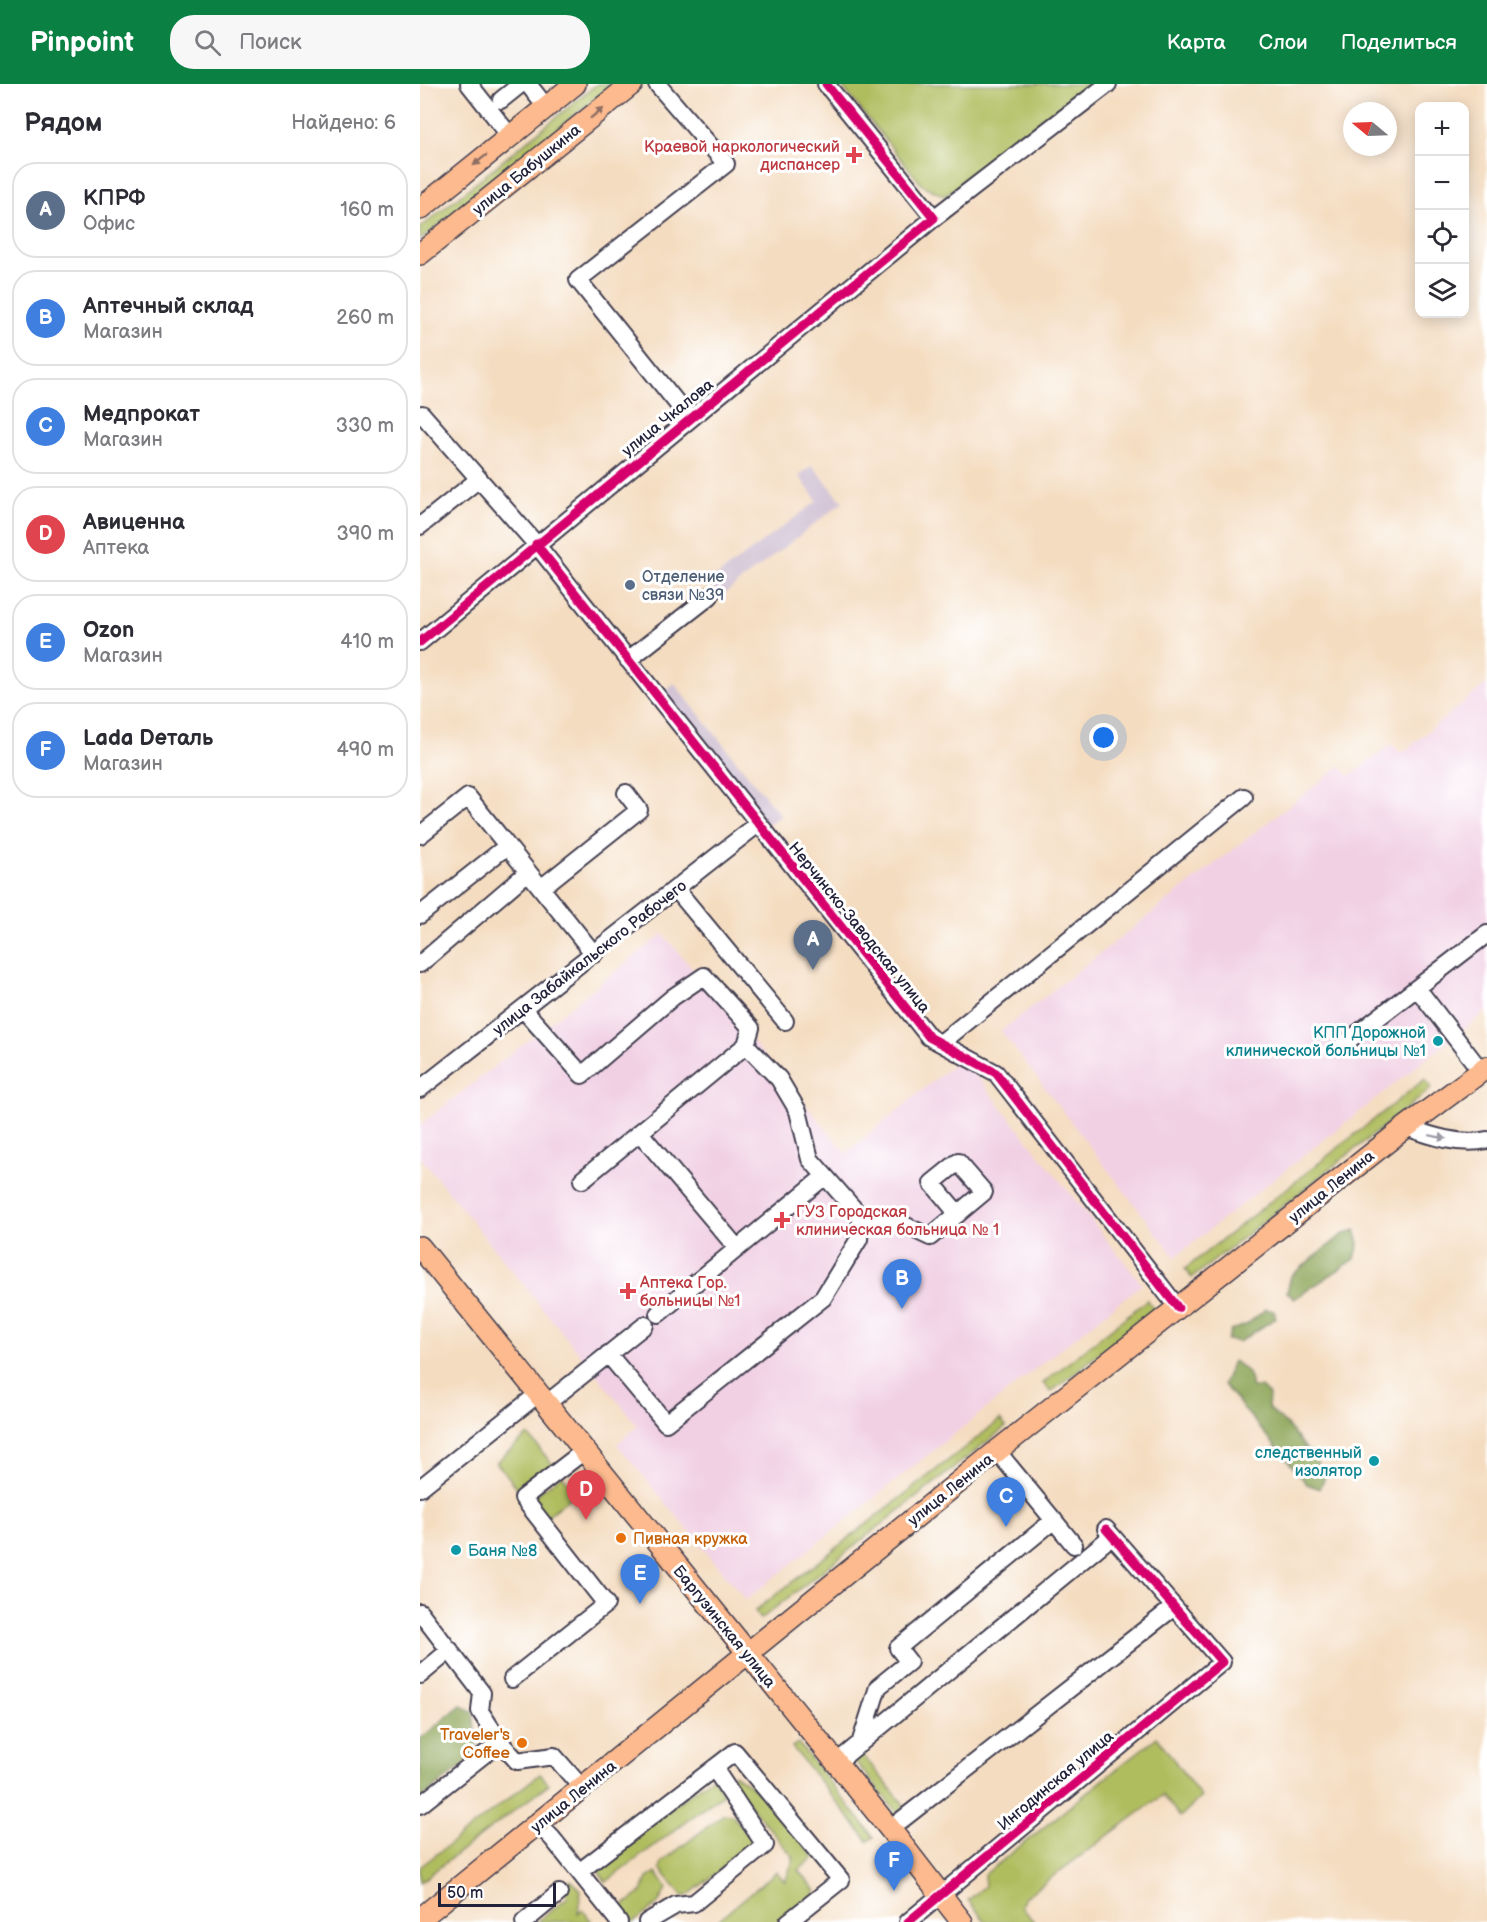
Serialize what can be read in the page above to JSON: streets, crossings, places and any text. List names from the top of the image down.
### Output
{
  "streets": {
    "main road": ["улица Бабушкина", "улица Ленина", "Баргузинская улица"],
    "street": [
      "улица Чкалова",
      "Нерчинско-Заводская улица",
      "улица Забайкальского Рабочего",
      "Ингодинская улица"
    ]
  },
  "crossings": [
    ["улица Чкалова", "Нерчинско-Заводская улица"],
    ["Нерчинско-Заводская улица", "улица Забайкальского Рабочего"],
    ["Нерчинско-Заводская улица", "улица Ленина"],
    ["улица Ленина", "Баргузинская улица"],
    ["Баргузинская улица", "Ингодинская улица"]
  ],
  "places": {
    "health": ["Краевой наркологический диспансер", "ГУЗ Городская клиническая больница № 1", "Аптека Гор. больницы №1"],
    "other": [
      "Отделение связи №39",
      "КПП Дорожной клинической больницы №1",
      "следственный изолятор",
      "Пивная кружка",
      "Баня №8",
      "Traveler's Coffee"
    ]
  },
  "scale_bar": "50 m",
  "north": "left",
  "page": {
    "header": "Pinpoint",
    "search": "Поиск",
    "nav": ["Карта", "Слои", "Поделиться"],
    "heading": ["Рядом", "Найдено: 6"],
    "map_buttons": ["+", "−"],
    "list": [
      {
        "mark": "A",
        "name": "КПРФ",
        "note": "Офис",
        "value": "160 m"
      },
      {
        "mark": "B",
        "name": "Аптечный склад",
        "note": "Магазин",
        "value": "260 m"
      },
      {
        "mark": "C",
        "name": "Медпрокат",
        "note": "Магазин",
        "value": "330 m"
      },
      {
        "mark": "D",
        "name": "Авиценна",
        "note": "Аптека",
        "value": "390 m"
      },
      {
        "mark": "E",
        "name": "Ozon",
        "note": "Магазин",
        "value": "410 m"
      },
      {
        "mark": "F",
        "name": "Lada Dеталь",
        "note": "Магазин",
        "value": "490 m"
      }
    ],
    "pins": [
      "A",
      "B",
      "D",
      "C",
      "E",
      "F"
    ],
    "scale": "50 m"
  }
}
